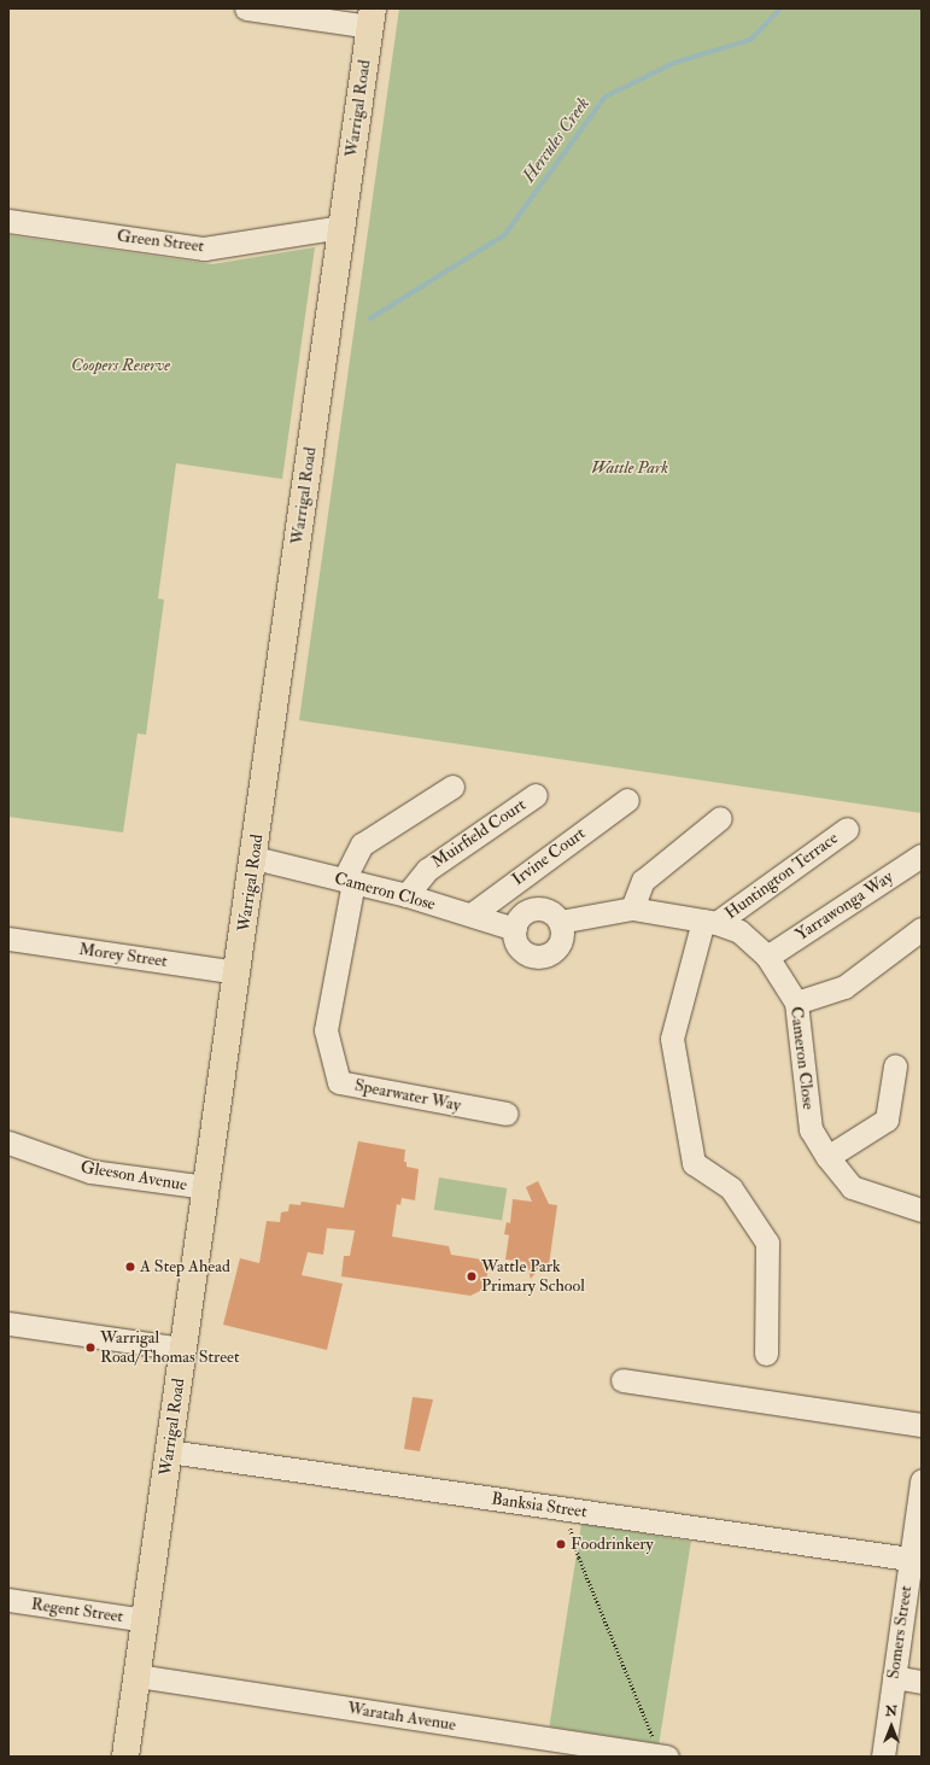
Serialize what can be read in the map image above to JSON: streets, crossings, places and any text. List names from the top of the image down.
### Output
{
  "streets": {
    "main road": ["Warrigal Road"],
    "street": [
      "Green Street",
      "Muirfield Court",
      "Irvine Court",
      "Huntington Terrace",
      "Cameron Close",
      "Yarrawonga Way",
      "Morey Street",
      "Spearwater Way",
      "Gleeson Avenue",
      "Banksia Street",
      "Regent Street",
      "Somers Street",
      "Waratah Avenue"
    ]
  },
  "crossings": [
    ["Warrigal Road", "Green Street"],
    ["Warrigal Road", "Cameron Close"],
    ["Warrigal Road", "Morey Street"],
    ["Warrigal Road", "Gleeson Avenue"],
    ["Warrigal Road", "Banksia Street"],
    ["Warrigal Road", "Regent Street"],
    ["Warrigal Road", "Waratah Avenue"],
    ["Muirfield Court", "Cameron Close"],
    ["Irvine Court", "Cameron Close"],
    ["Huntington Terrace", "Cameron Close"],
    ["Cameron Close", "Yarrawonga Way"],
    ["Cameron Close", "Spearwater Way"],
    ["Banksia Street", "Somers Street"]
  ],
  "water": ["Hercules Creek"],
  "parks": ["Coopers Reserve", "Wattle Park"],
  "places": [
    "A Step Ahead",
    "Wattle Park Primary School",
    "Warrigal Road/Thomas Street",
    "Foodrinkery"
  ],
  "north": "top"
}
